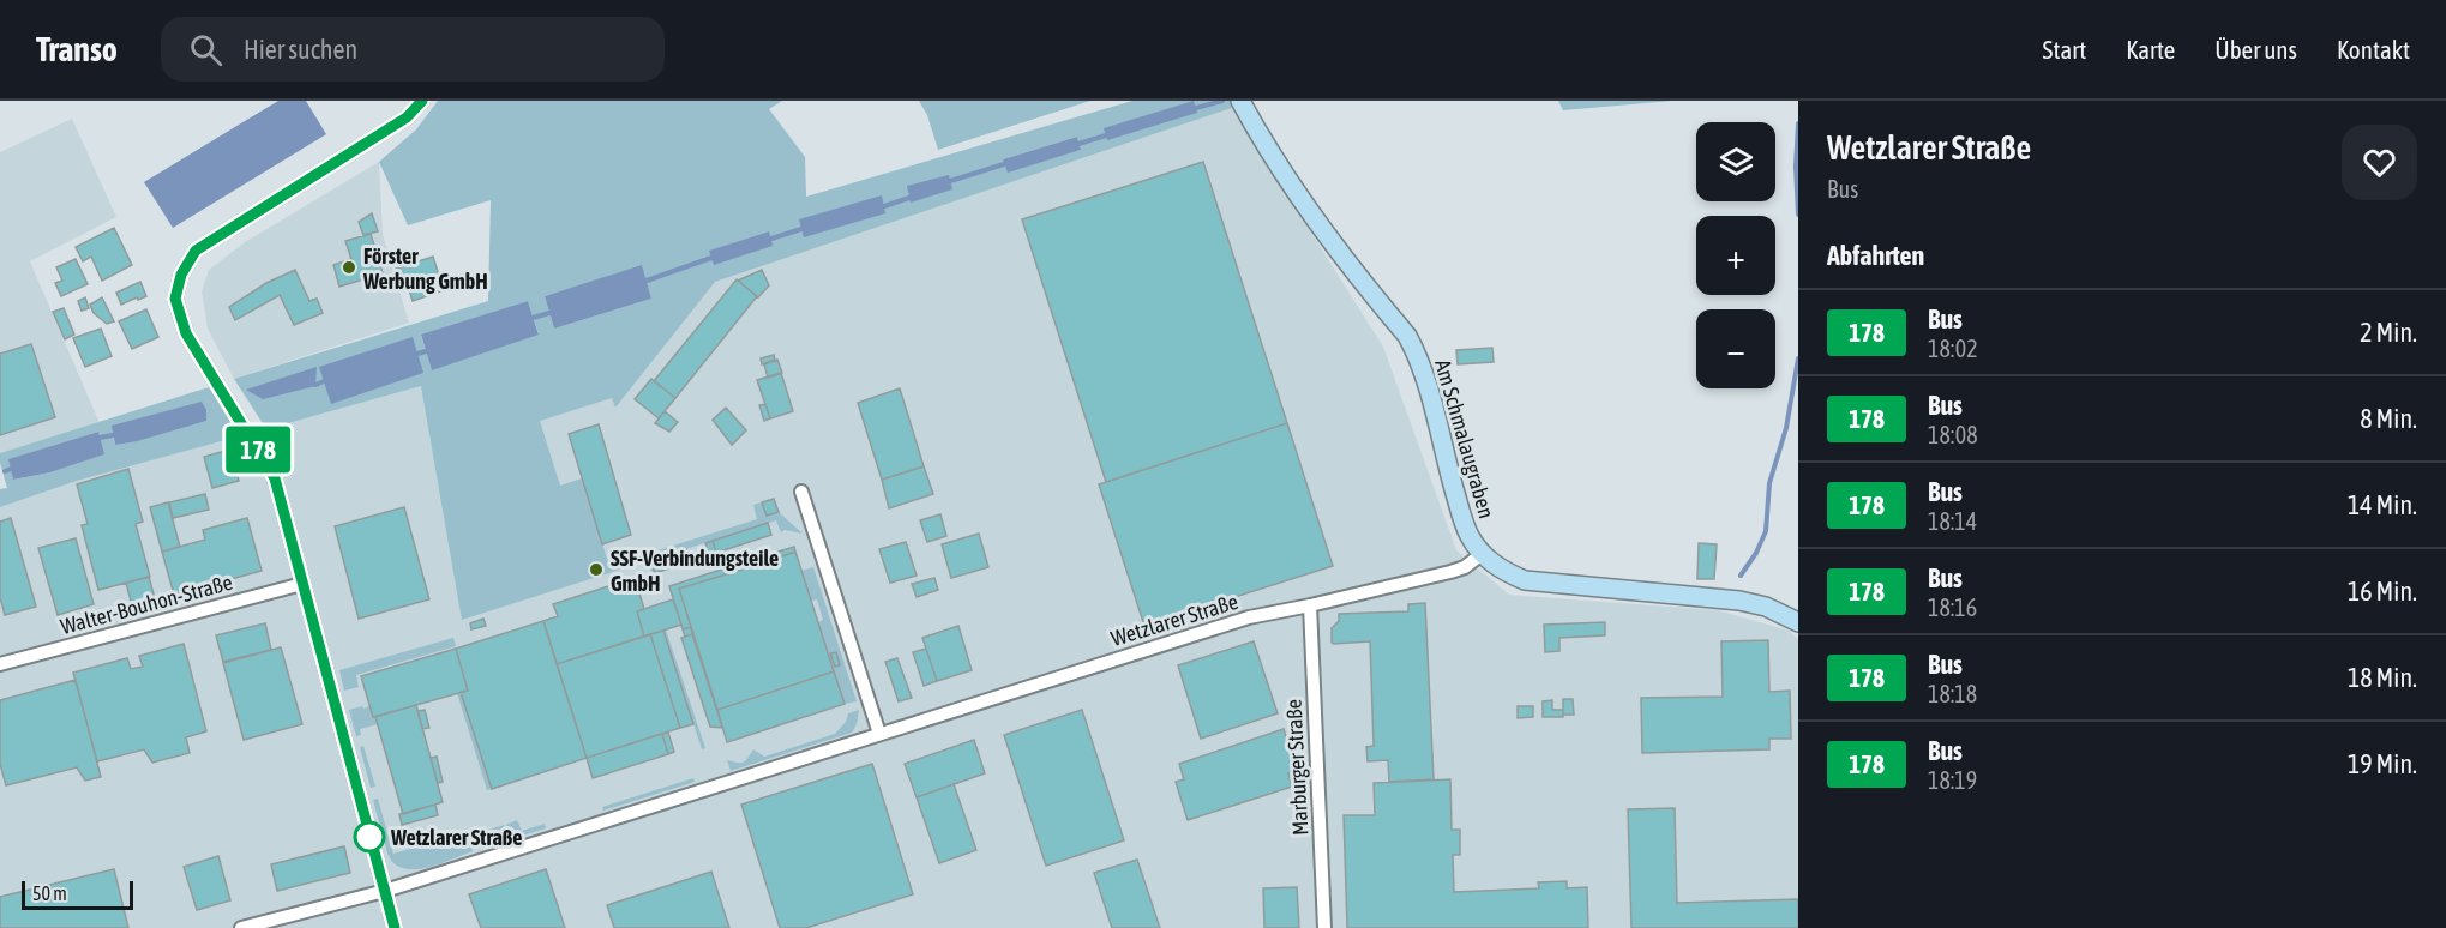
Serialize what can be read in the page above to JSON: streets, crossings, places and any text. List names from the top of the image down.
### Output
{
  "streets": {
    "main road": ["Am Schmalaugraben"],
    "street": ["Walter-Bouhon-Straße", "Wetzlarer Straße", "Marburger Straße"]
  },
  "crossings": [
    ["Am Schmalaugraben", "Wetzlarer Straße"],
    ["Wetzlarer Straße", "Marburger Straße"]
  ],
  "places": ["Förster Werbung GmbH", "SSF-Verbindungsteile GmbH", "Wetzlarer Straße"],
  "lines": ["bus line 178"],
  "scale_bar": "50 m",
  "page": {
    "header": "Transo",
    "search": "Hier suchen",
    "nav": [
      "Start",
      "Karte",
      "Über uns",
      "Kontakt"
    ],
    "on_map": "178",
    "heading": [
      ["Wetzlarer Straße", "Bus"],
      "Abfahrten"
    ],
    "map_buttons": ["+", "−"],
    "list": [
      {
        "mark": "178",
        "name": "Bus",
        "note": "18:02",
        "value": "2 Min."
      },
      {
        "mark": "178",
        "name": "Bus",
        "note": "18:08",
        "value": "8 Min."
      },
      {
        "mark": "178",
        "name": "Bus",
        "note": "18:14",
        "value": "14 Min."
      },
      {
        "mark": "178",
        "name": "Bus",
        "note": "18:16",
        "value": "16 Min."
      },
      {
        "mark": "178",
        "name": "Bus",
        "note": "18:18",
        "value": "18 Min."
      },
      {
        "mark": "178",
        "name": "Bus",
        "note": "18:19",
        "value": "19 Min."
      }
    ],
    "scale": "50 m"
  }
}
